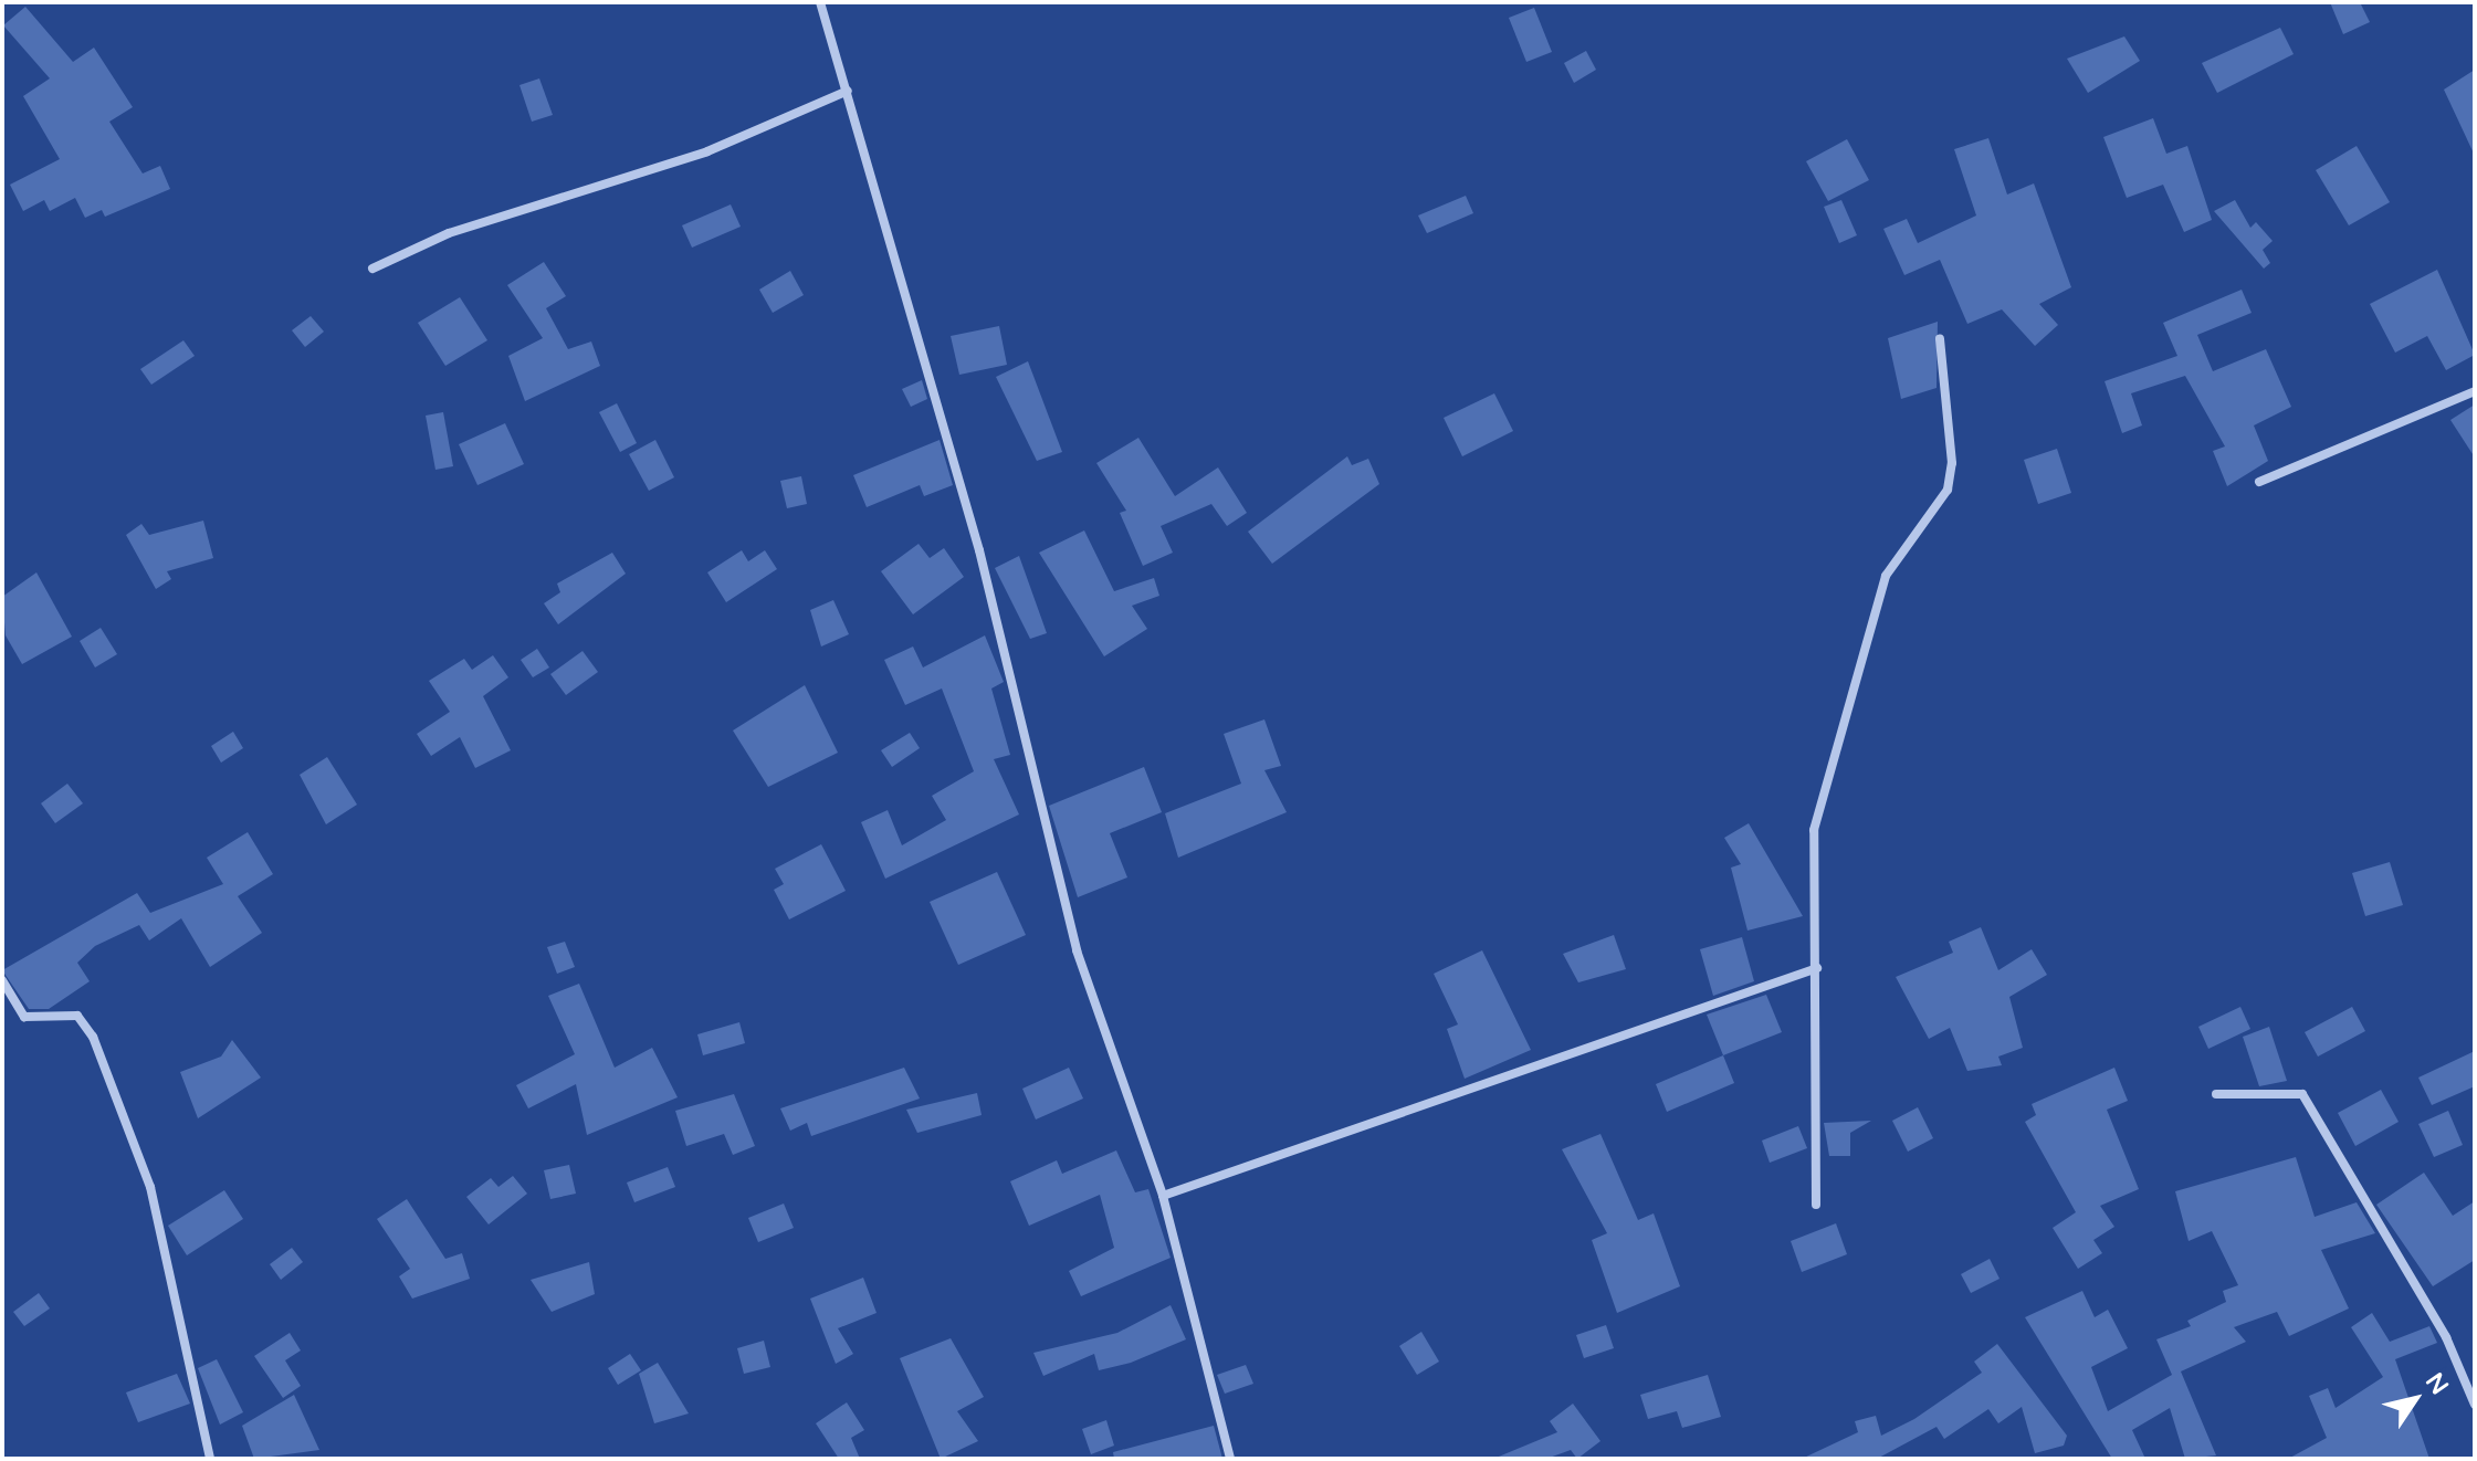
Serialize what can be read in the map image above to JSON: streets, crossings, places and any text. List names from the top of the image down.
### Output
{
  "north": "top right"
}
